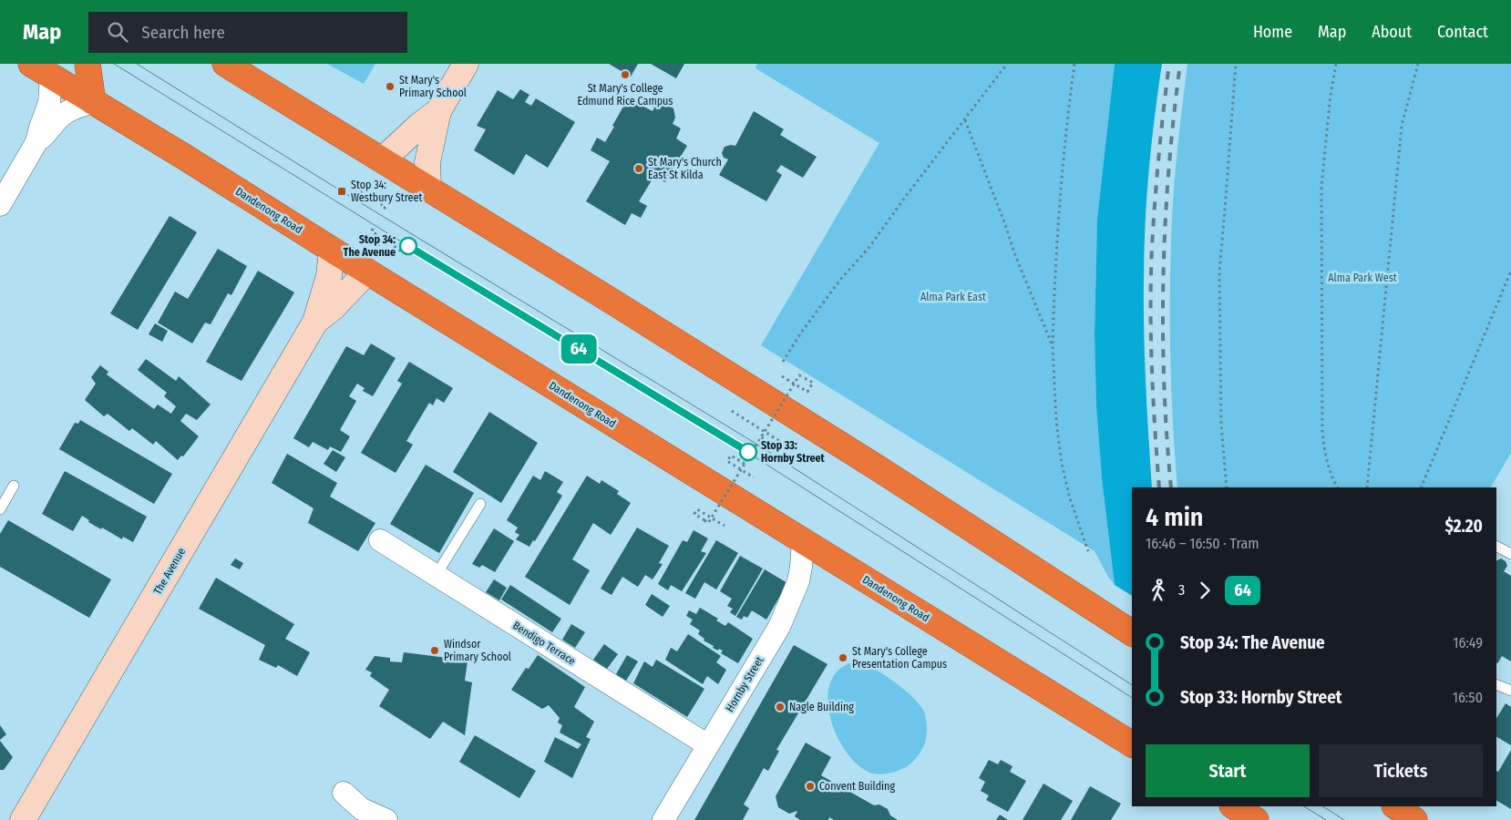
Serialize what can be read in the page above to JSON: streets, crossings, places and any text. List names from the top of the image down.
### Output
{
  "streets": {
    "highway": ["Dandenong Road"],
    "street": ["The Avenue", "Bendigo Terrace", "Hornby Street"]
  },
  "crossings": [
    ["Dandenong Road", "The Avenue"],
    ["Dandenong Road", "Hornby Street"],
    ["Bendigo Terrace", "Hornby Street"]
  ],
  "parks": ["Alma Park West", "Alma Park East"],
  "places": {
    "other": [
      "St Mary's College Edmund Rice Campus",
      "St Mary's Primary School",
      "St Mary's Church East St Kilda",
      "Stop 34: The Avenue",
      "Stop 33: Hornby Street",
      "Windsor Primary School",
      "St Mary's College Presentation Campus",
      "Nagle Building",
      "Convent Building"
    ],
    "transit": ["Stop 34: Westbury Street"]
  },
  "lines": ["tram line 64"],
  "page": {
    "header": "Map",
    "search": "Search here",
    "nav": [
      "Home",
      "Map",
      "About",
      "Contact"
    ],
    "on_map": "64",
    "heading": ["4 min", "16:46 – 16:50 · Tram", "$2.20"],
    "legs": ["3", "64"],
    "list": [
      {
        "name": "Stop 34: The Avenue",
        "value": "16:49"
      },
      {
        "name": "Stop 33: Hornby Street",
        "value": "16:50"
      }
    ],
    "buttons": ["Start", "Tickets"]
  }
}
